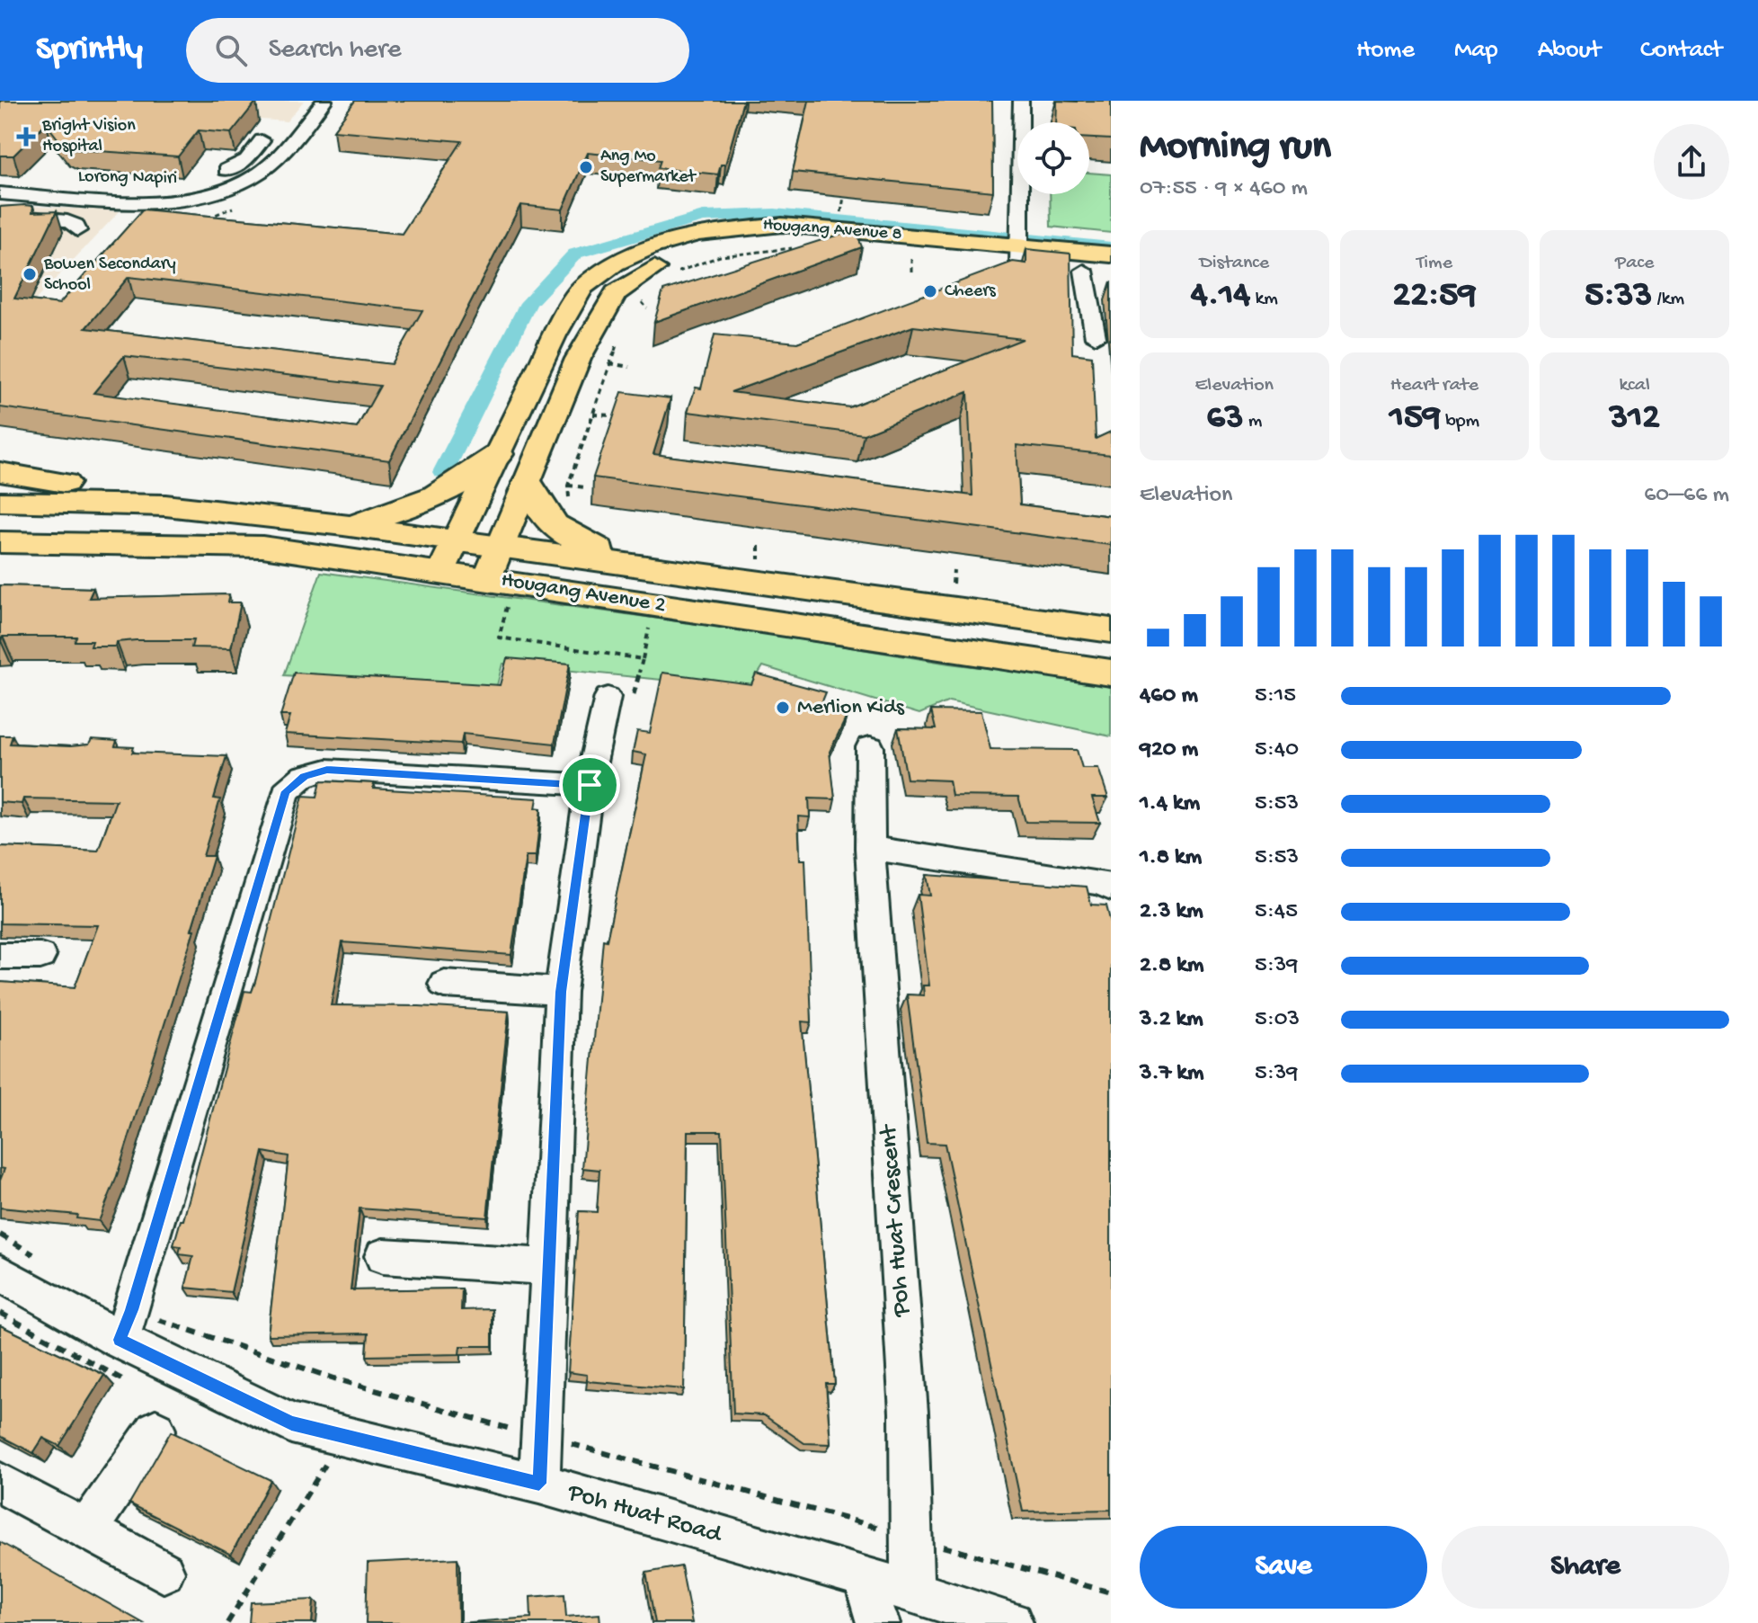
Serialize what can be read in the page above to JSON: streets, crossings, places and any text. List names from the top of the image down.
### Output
{
  "streets": {
    "highway": ["Hougang Avenue 2"],
    "main road": ["Hougang Avenue 8"],
    "street": ["Lorong Napiri", "Poh Huat Crescent", "Poh Huat Road"]
  },
  "crossings": [
    ["Hougang Avenue 8", "Hougang Avenue 2"],
    ["Poh Huat Crescent", "Poh Huat Road"]
  ],
  "places": {
    "health": ["Bright Vision Hospital"],
    "other": [
      "Ang Mo Supermarket",
      "Bowen Secondary School",
      "Cheers",
      "Merlion Kids"
    ]
  },
  "page": {
    "header": "Sprintly",
    "search": "Search here",
    "nav": [
      "Home",
      "Map",
      "About",
      "Contact"
    ],
    "heading": ["Morning run", "07:55 · 9 × 460 m"],
    "stats": [
      ["Distance", "4.14 km"],
      ["Time", "22:59"],
      ["Pace", "5:33 /km"],
      ["Elevation", "63 m"],
      ["Heart rate", "159 bpm"],
      ["kcal", "312"]
    ],
    "chart": ["Elevation", "60–66 m"],
    "list": [
      {
        "name": "460 m",
        "note": "5:15"
      },
      {
        "name": "920 m",
        "note": "5:40"
      },
      {
        "name": "1.4 km",
        "note": "5:53"
      },
      {
        "name": "1.8 km",
        "note": "5:53"
      },
      {
        "name": "2.3 km",
        "note": "5:45"
      },
      {
        "name": "2.8 km",
        "note": "5:39"
      },
      {
        "name": "3.2 km",
        "note": "5:03"
      },
      {
        "name": "3.7 km",
        "note": "5:39"
      }
    ],
    "buttons": ["Save", "Share"]
  }
}
